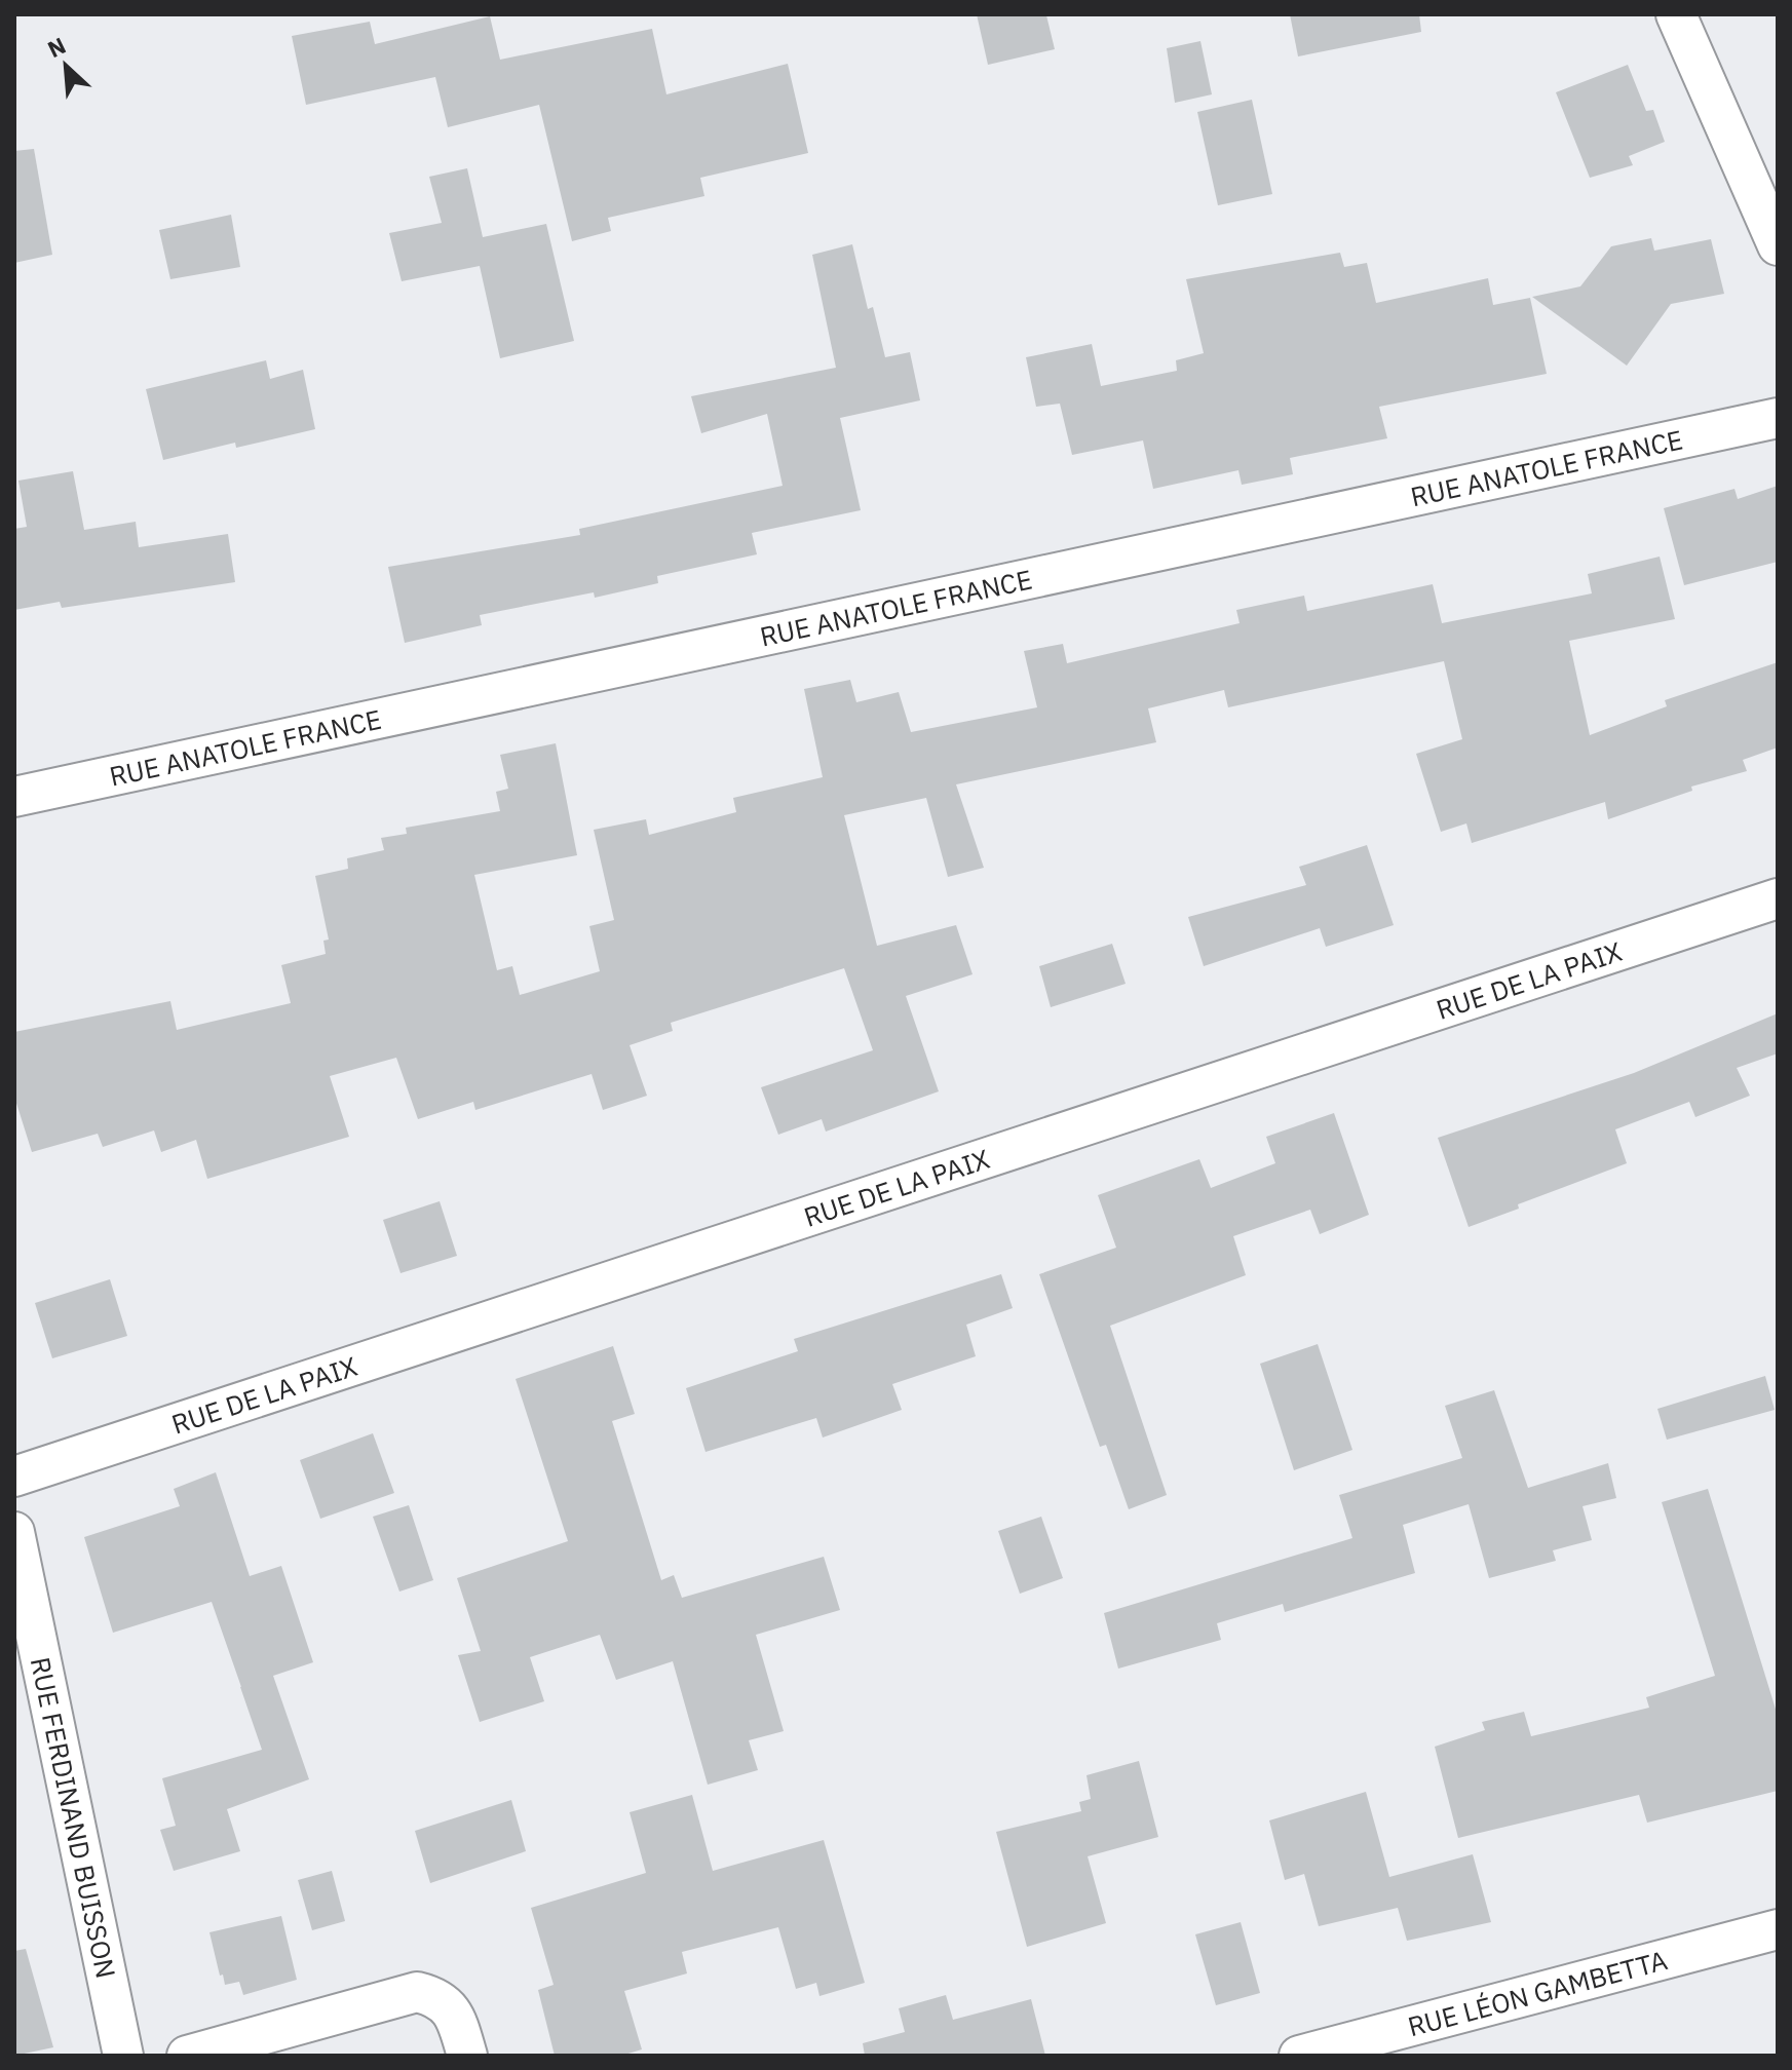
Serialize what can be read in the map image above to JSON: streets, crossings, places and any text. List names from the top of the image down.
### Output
{
  "streets": {
    "street": [
      "RUE ANATOLE FRANCE",
      "RUE DE LA PAIX",
      "RUE FERDINAND BUISSON",
      "RUE LÉON GAMBETTA"
    ]
  },
  "north": "top left"
}
